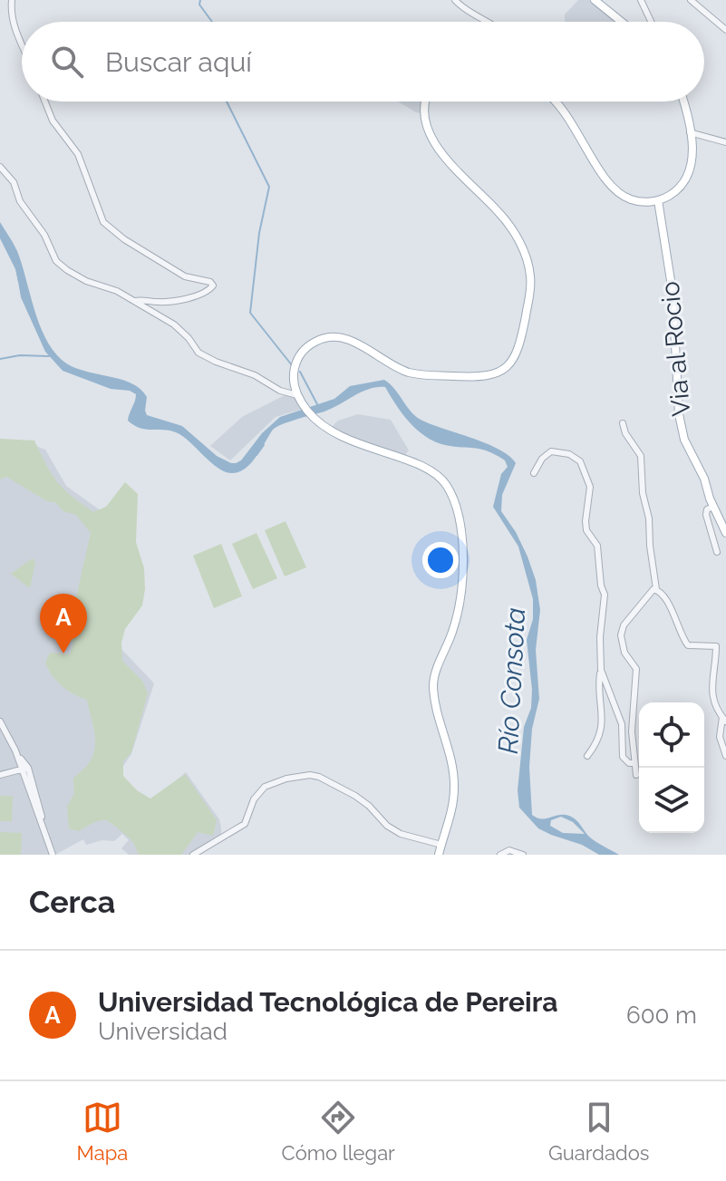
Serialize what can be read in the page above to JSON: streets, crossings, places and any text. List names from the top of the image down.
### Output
{
  "streets": {
    "main road": ["Via al Rocio"]
  },
  "water": ["Río Consota"],
  "page": {
    "search": "Buscar aquí",
    "pins": "A",
    "heading": "Cerca",
    "list": [
      {
        "mark": "A",
        "name": "Universidad Tecnológica de Pereira",
        "note": "Universidad",
        "value": "600 m"
      }
    ],
    "nav": ["Mapa", "Cómo llegar", "Guardados"]
  }
}
